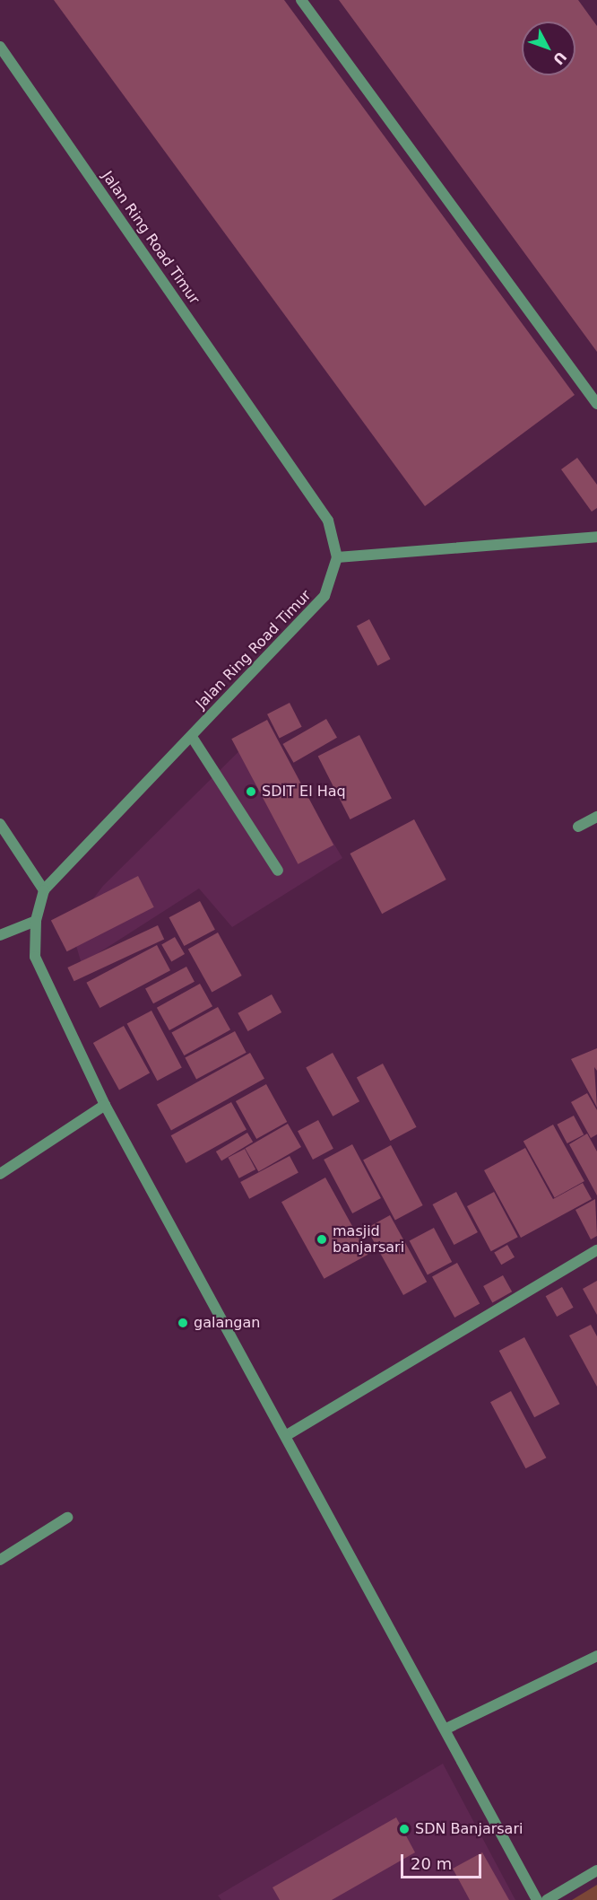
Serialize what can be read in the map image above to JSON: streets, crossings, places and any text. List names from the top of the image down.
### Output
{
  "streets": {
    "street": ["Jalan Ring Road Timur"]
  },
  "places": [
    "SDIT El Haq",
    "masjid banjarsari",
    "galangan",
    "SDN Banjarsari"
  ],
  "scale_bar": "20 m",
  "north": "bottom right"
}
